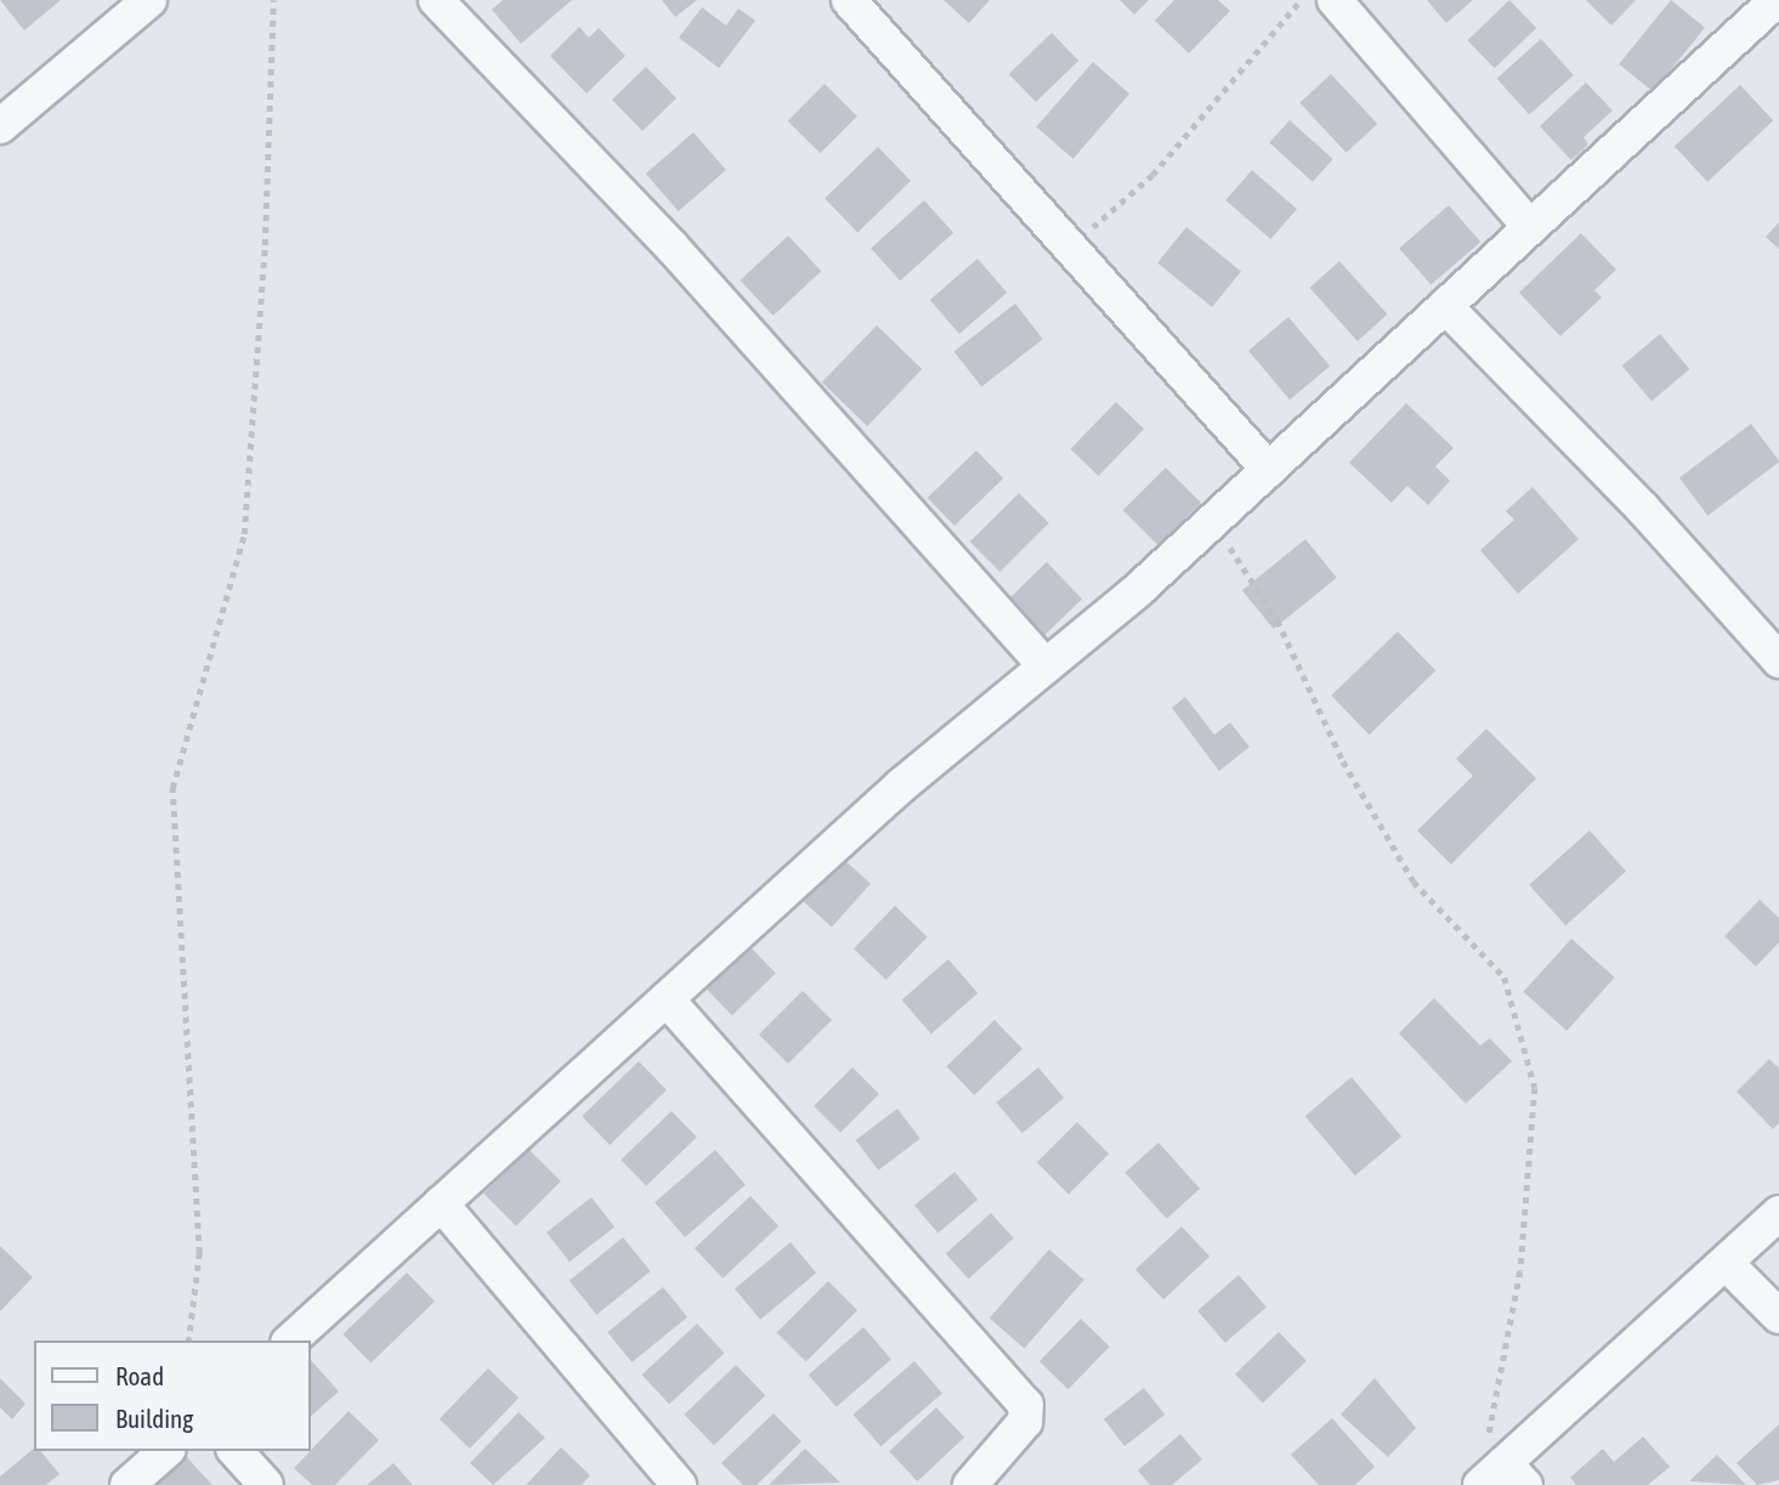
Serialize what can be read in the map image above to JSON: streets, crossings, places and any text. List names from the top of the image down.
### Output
{
  "legend": ["Road", "Building"]
}
